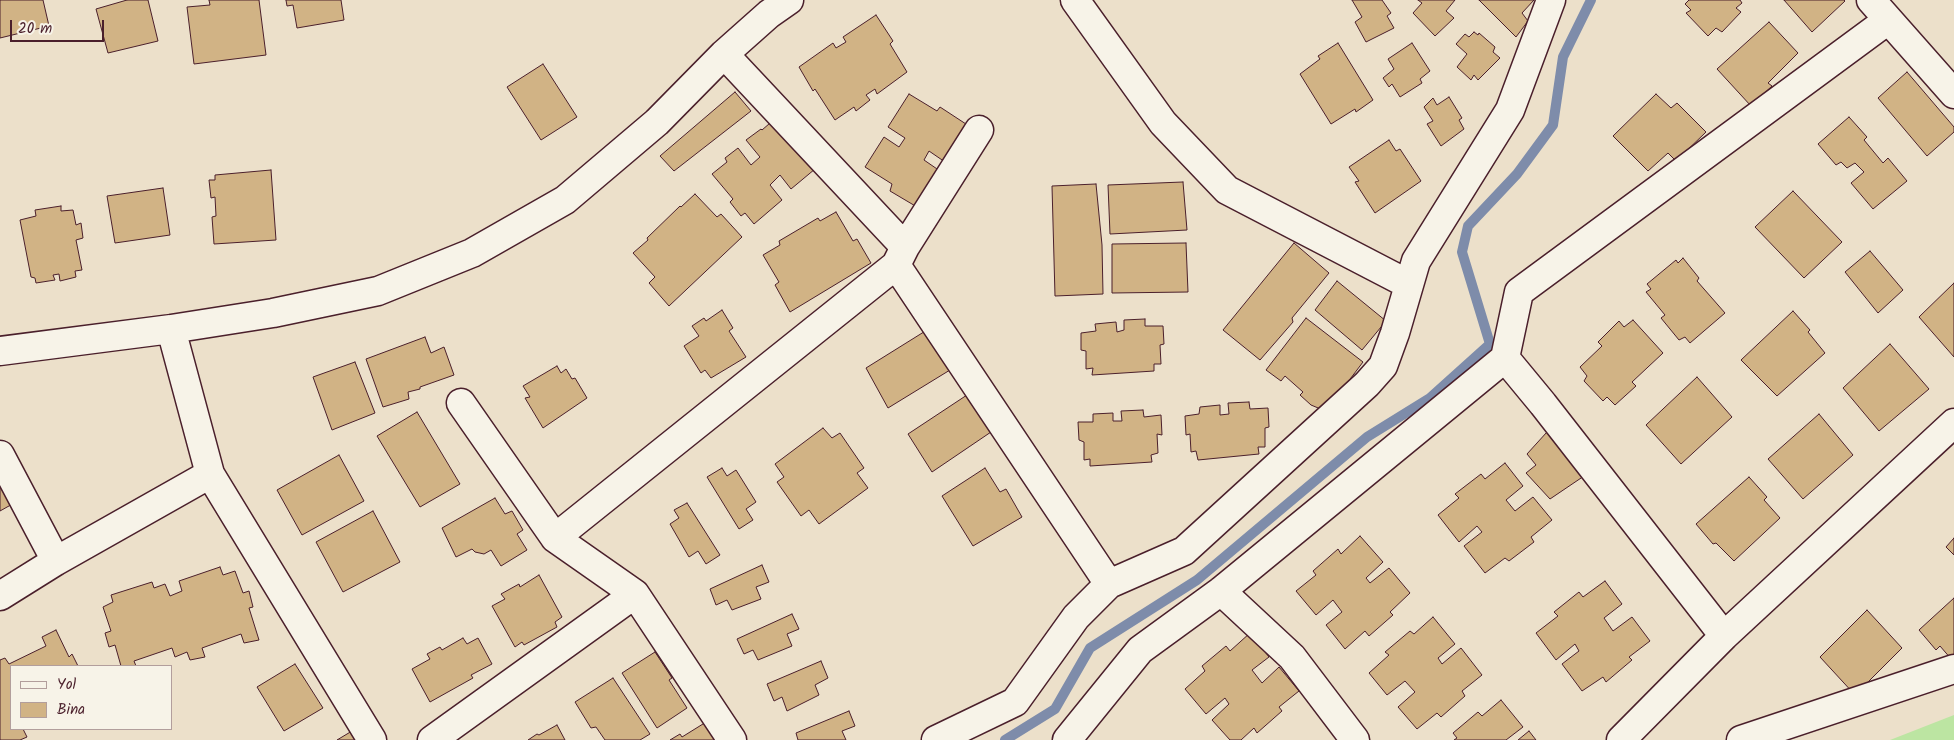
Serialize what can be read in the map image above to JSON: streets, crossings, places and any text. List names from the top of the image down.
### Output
{
  "legend": ["Yol", "Bina"],
  "scale_bar": "20 m"
}
